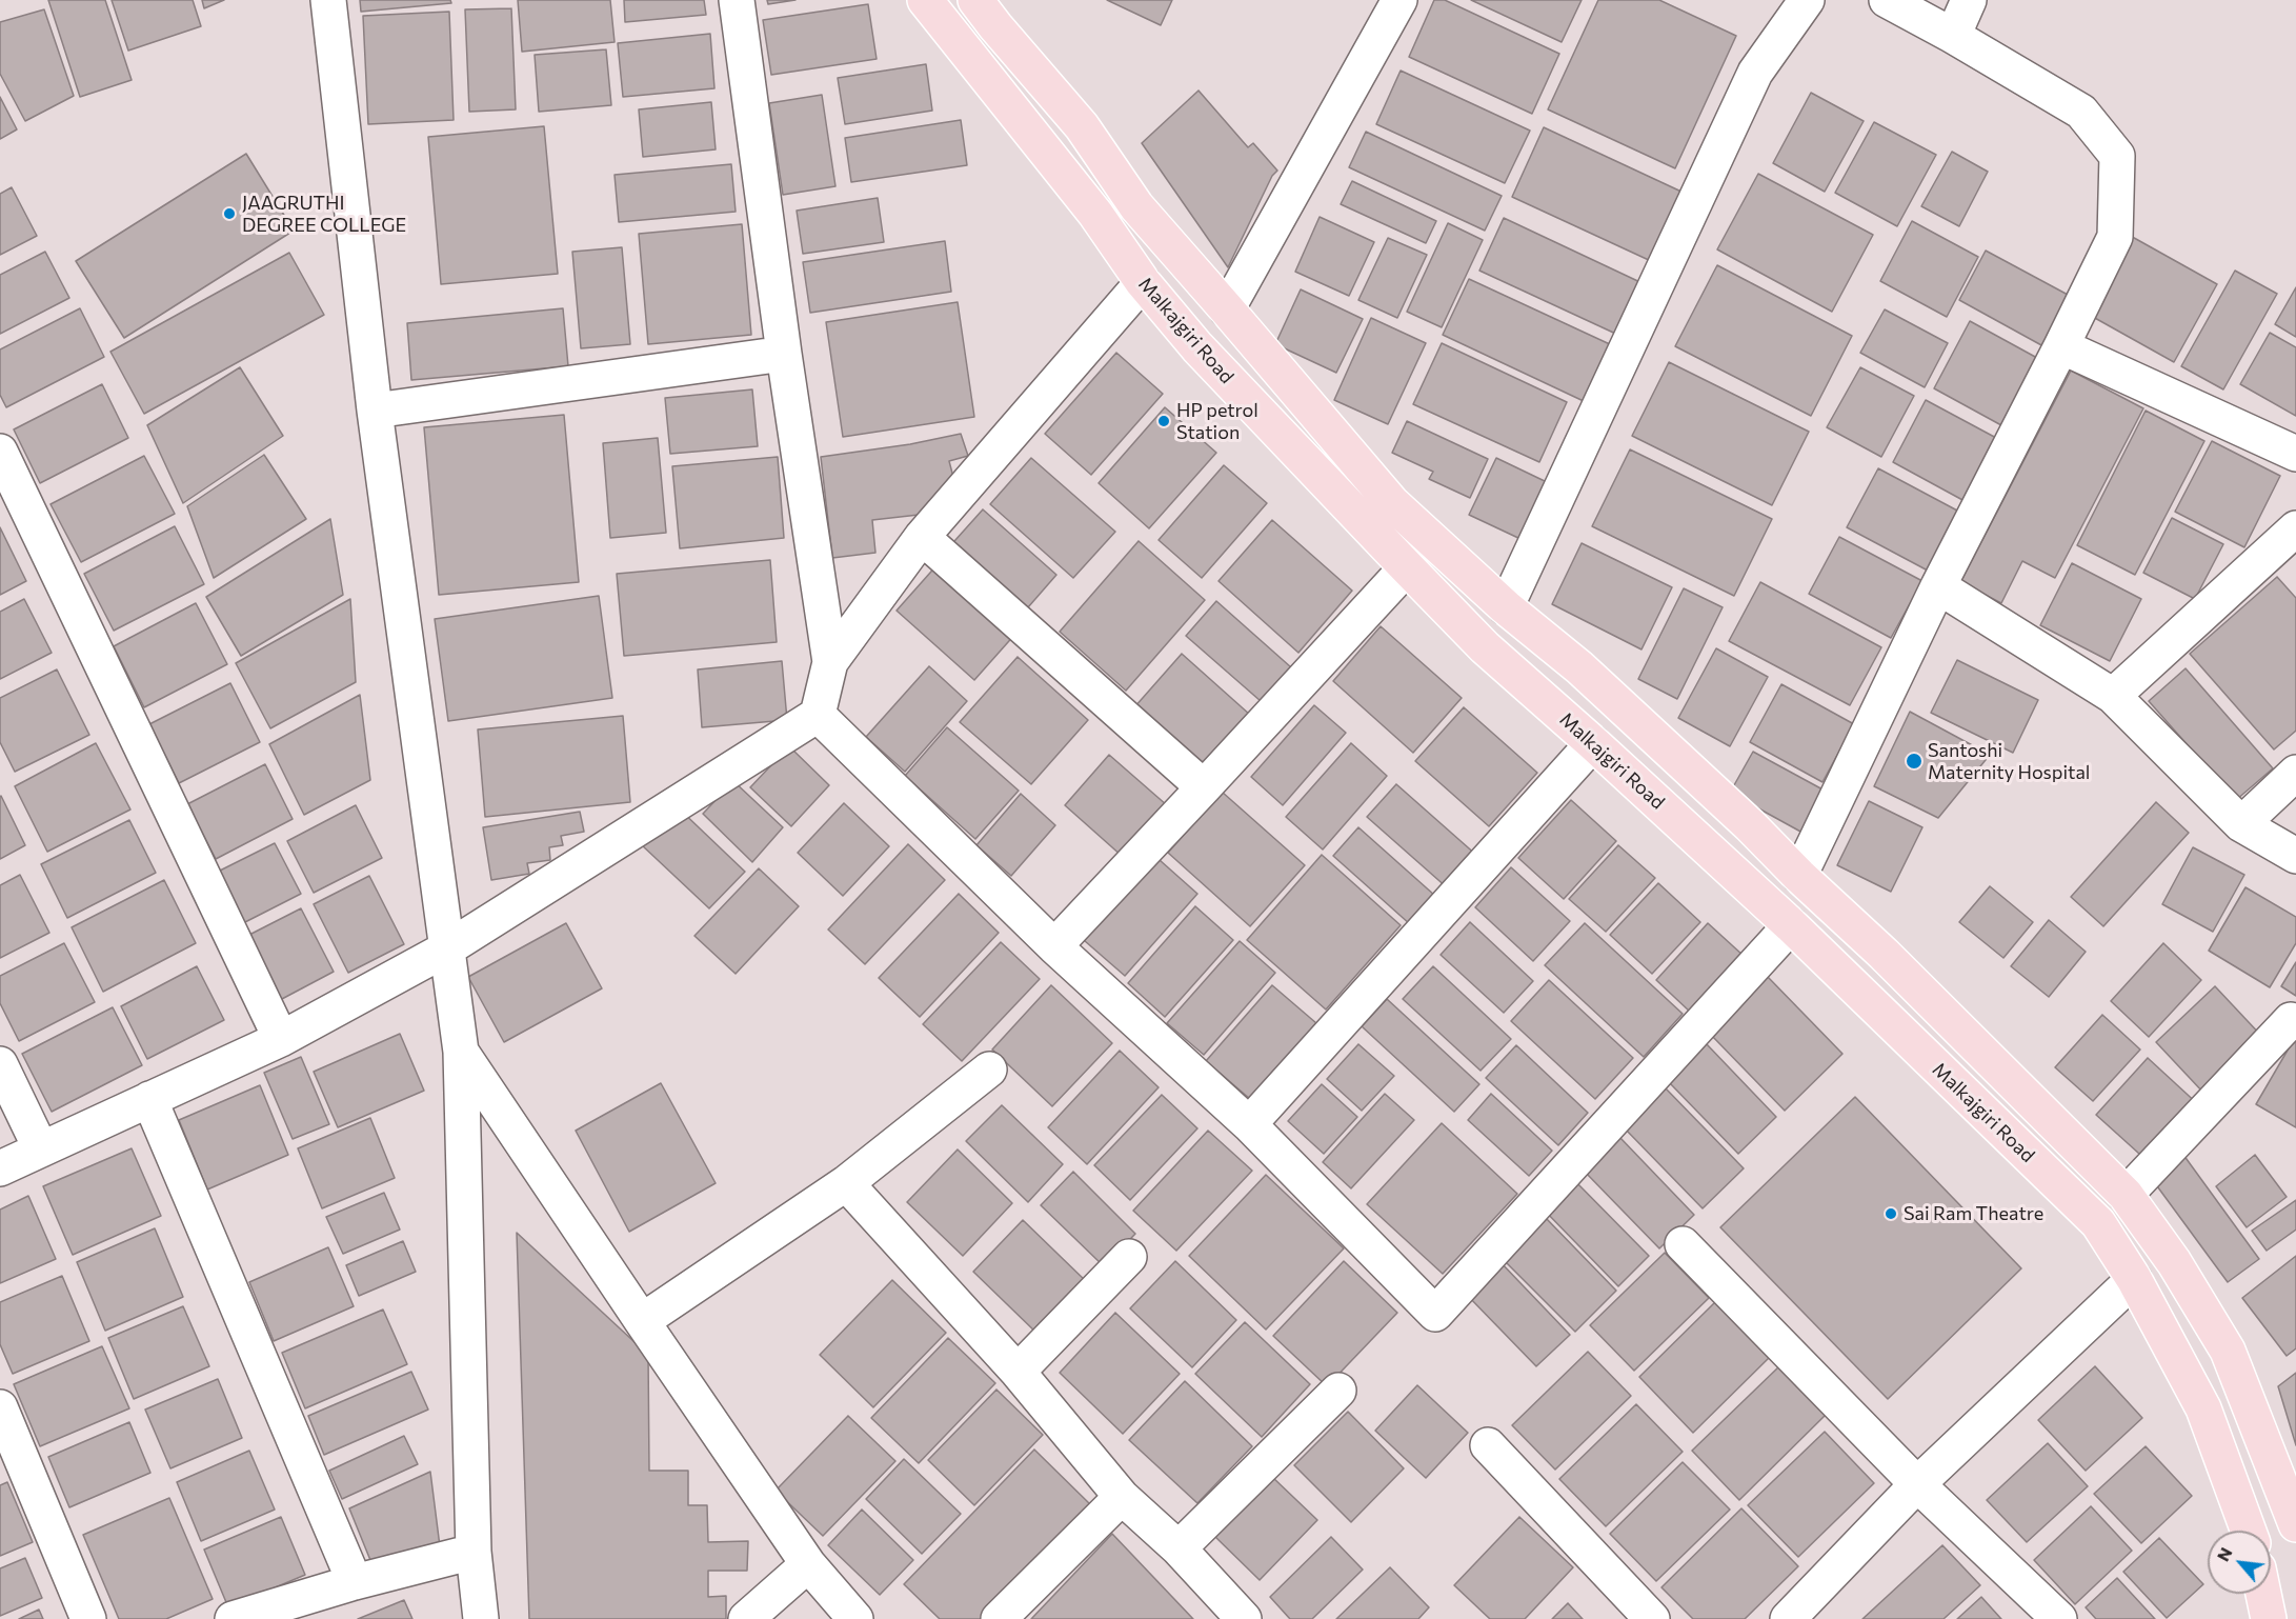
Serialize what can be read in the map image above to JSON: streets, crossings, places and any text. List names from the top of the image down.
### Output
{
  "streets": {
    "main road": ["Malkajgiri Road"]
  },
  "places": [
    "JAAGRUTHI DEGREE COLLEGE",
    "HP petrol Station",
    "Santoshi Maternity Hospital",
    "Sai Ram Theatre"
  ],
  "north": "top left"
}
